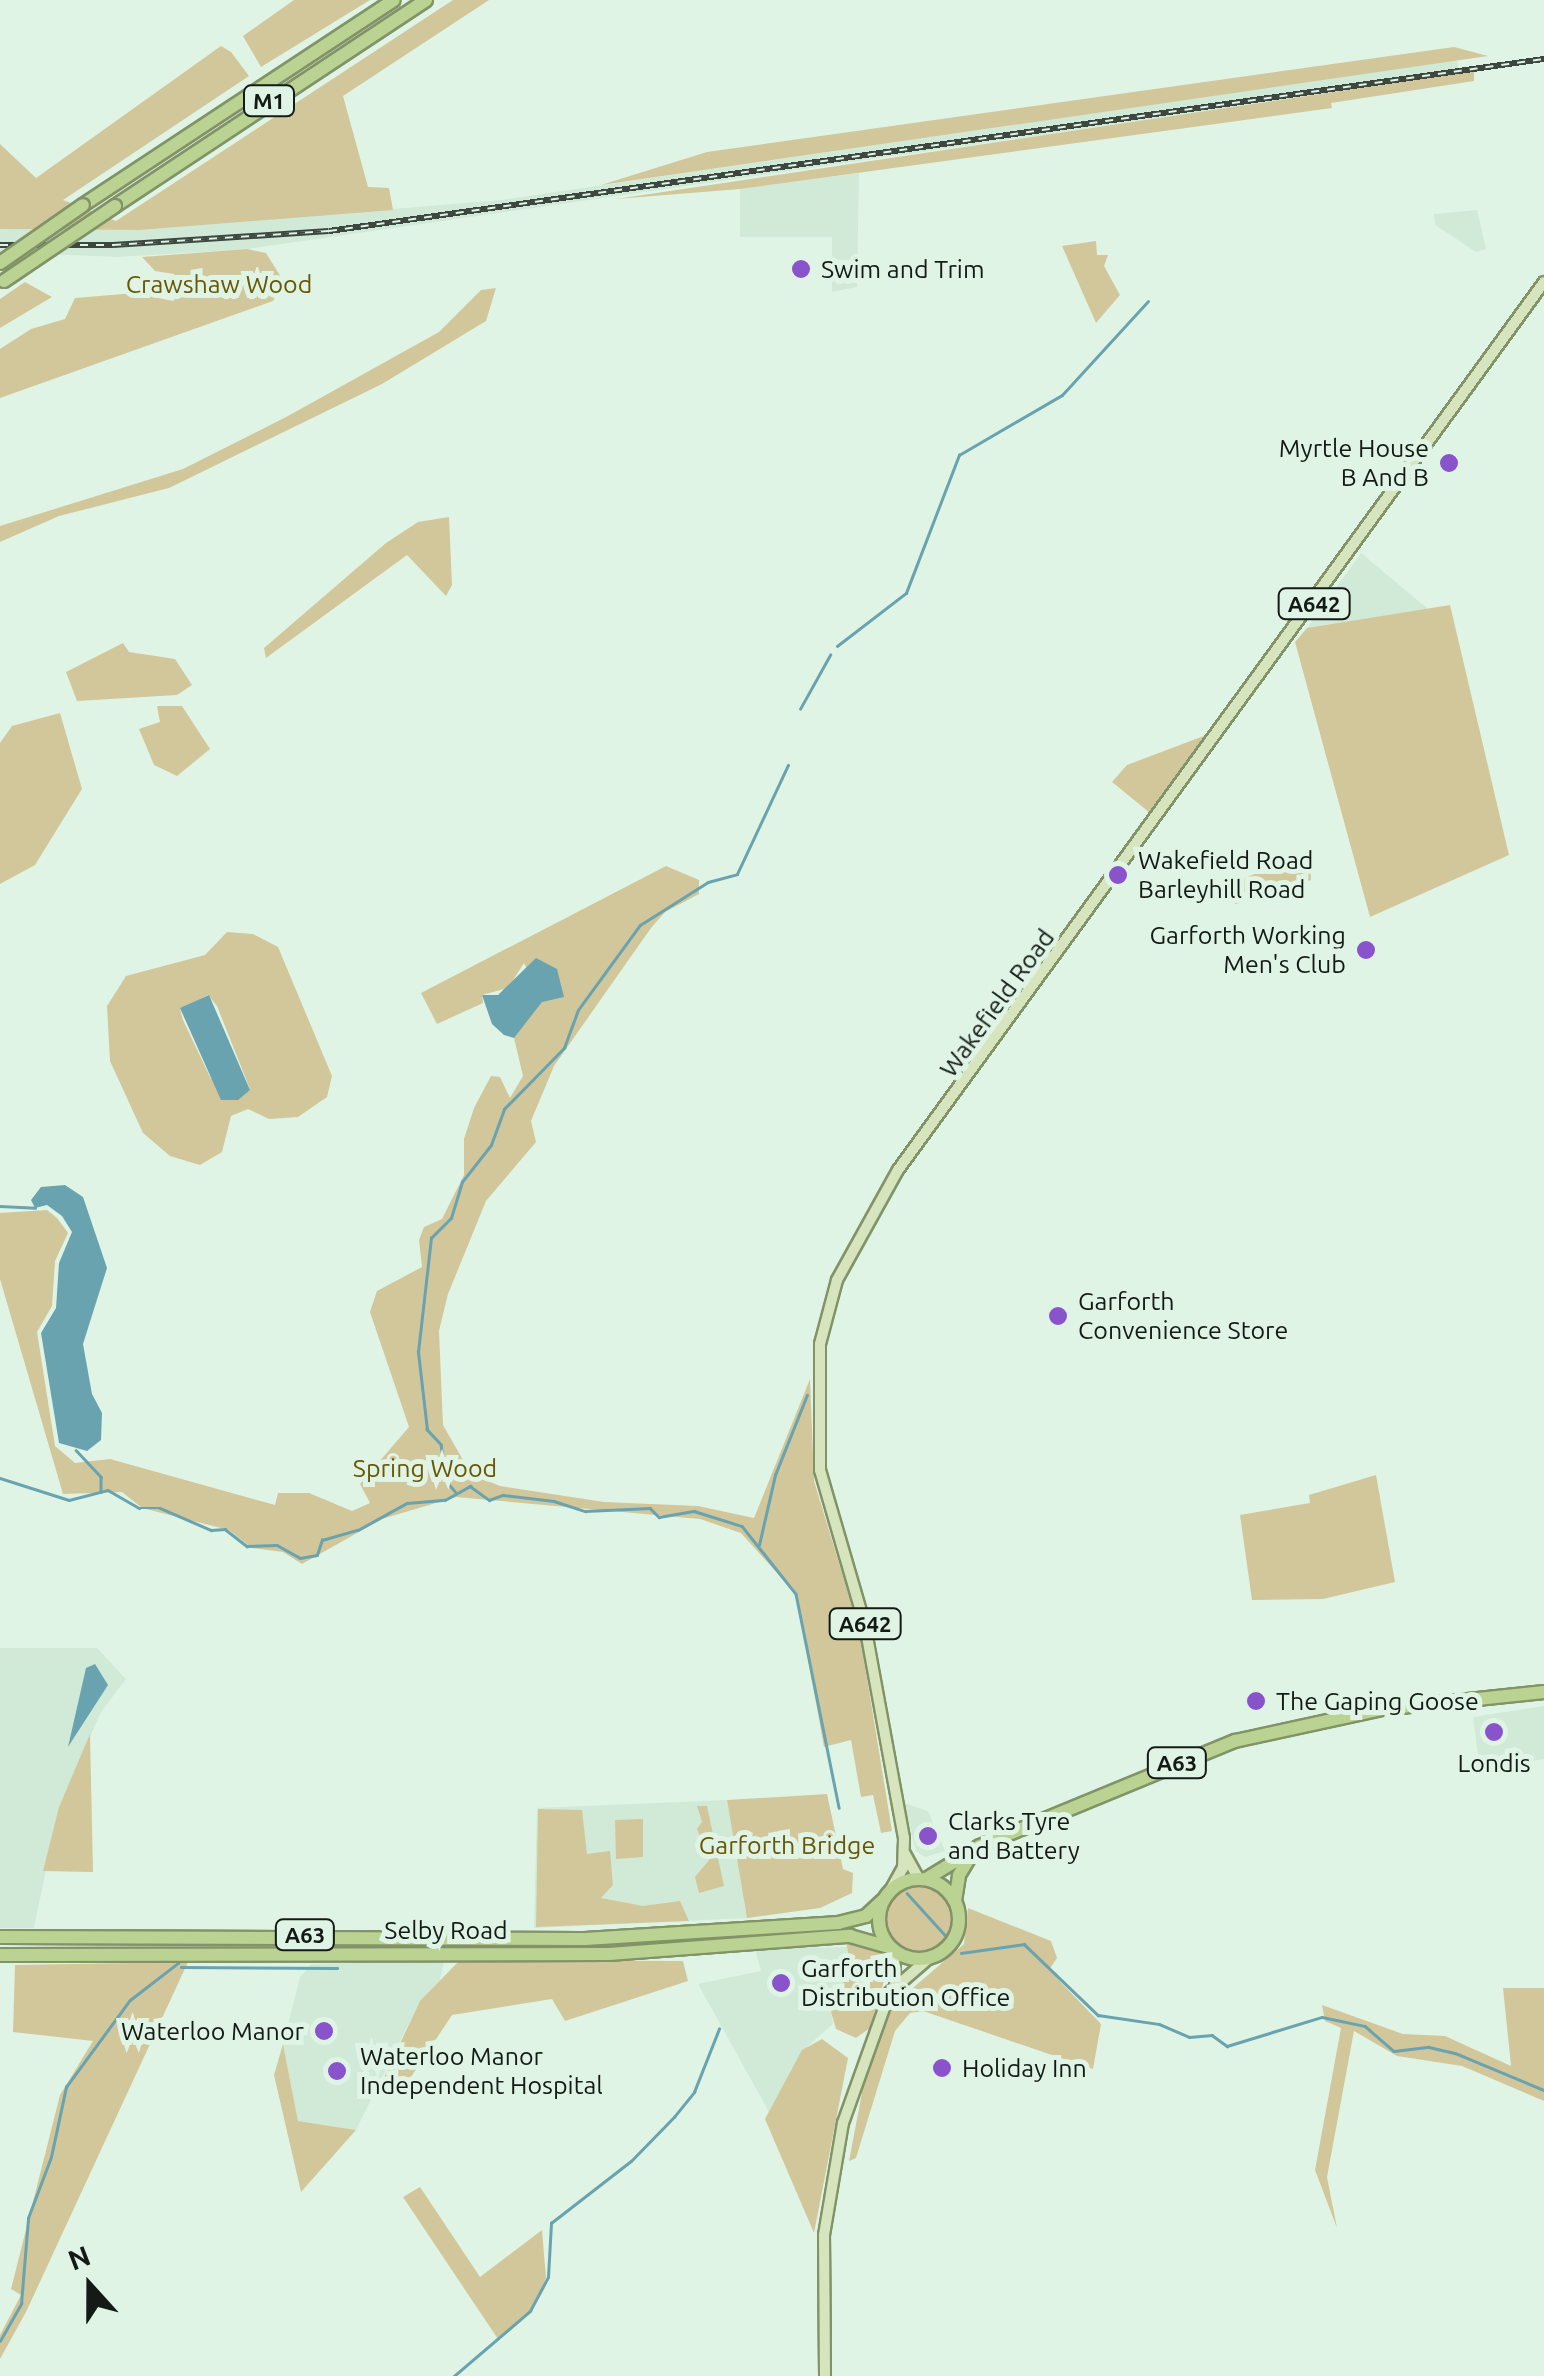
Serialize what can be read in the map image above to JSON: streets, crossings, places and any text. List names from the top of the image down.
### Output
{
  "streets": {
    "highway": ["M1", "A63", "Selby Road"],
    "main road": ["A642", "Wakefield Road"]
  },
  "crossings": [
    ["Wakefield Road", "A63"],
    ["Wakefield Road", "Selby Road"],
    ["A63", "Selby Road"]
  ],
  "parks": ["Crawshaw Wood", "Spring Wood", "Garforth Bridge"],
  "places": [
    "Swim and Trim",
    "Myrtle House B And B",
    "Wakefield Road Barleyhill Road",
    "Garforth Working Men's Club",
    "Garforth Convenience Store",
    "The Gaping Goose",
    "Londis",
    "Clarks Tyre and Battery",
    "Garforth Distribution Office",
    "Waterloo Manor",
    "Holiday Inn",
    "Waterloo Manor Independent Hospital"
  ],
  "north": "top"
}
